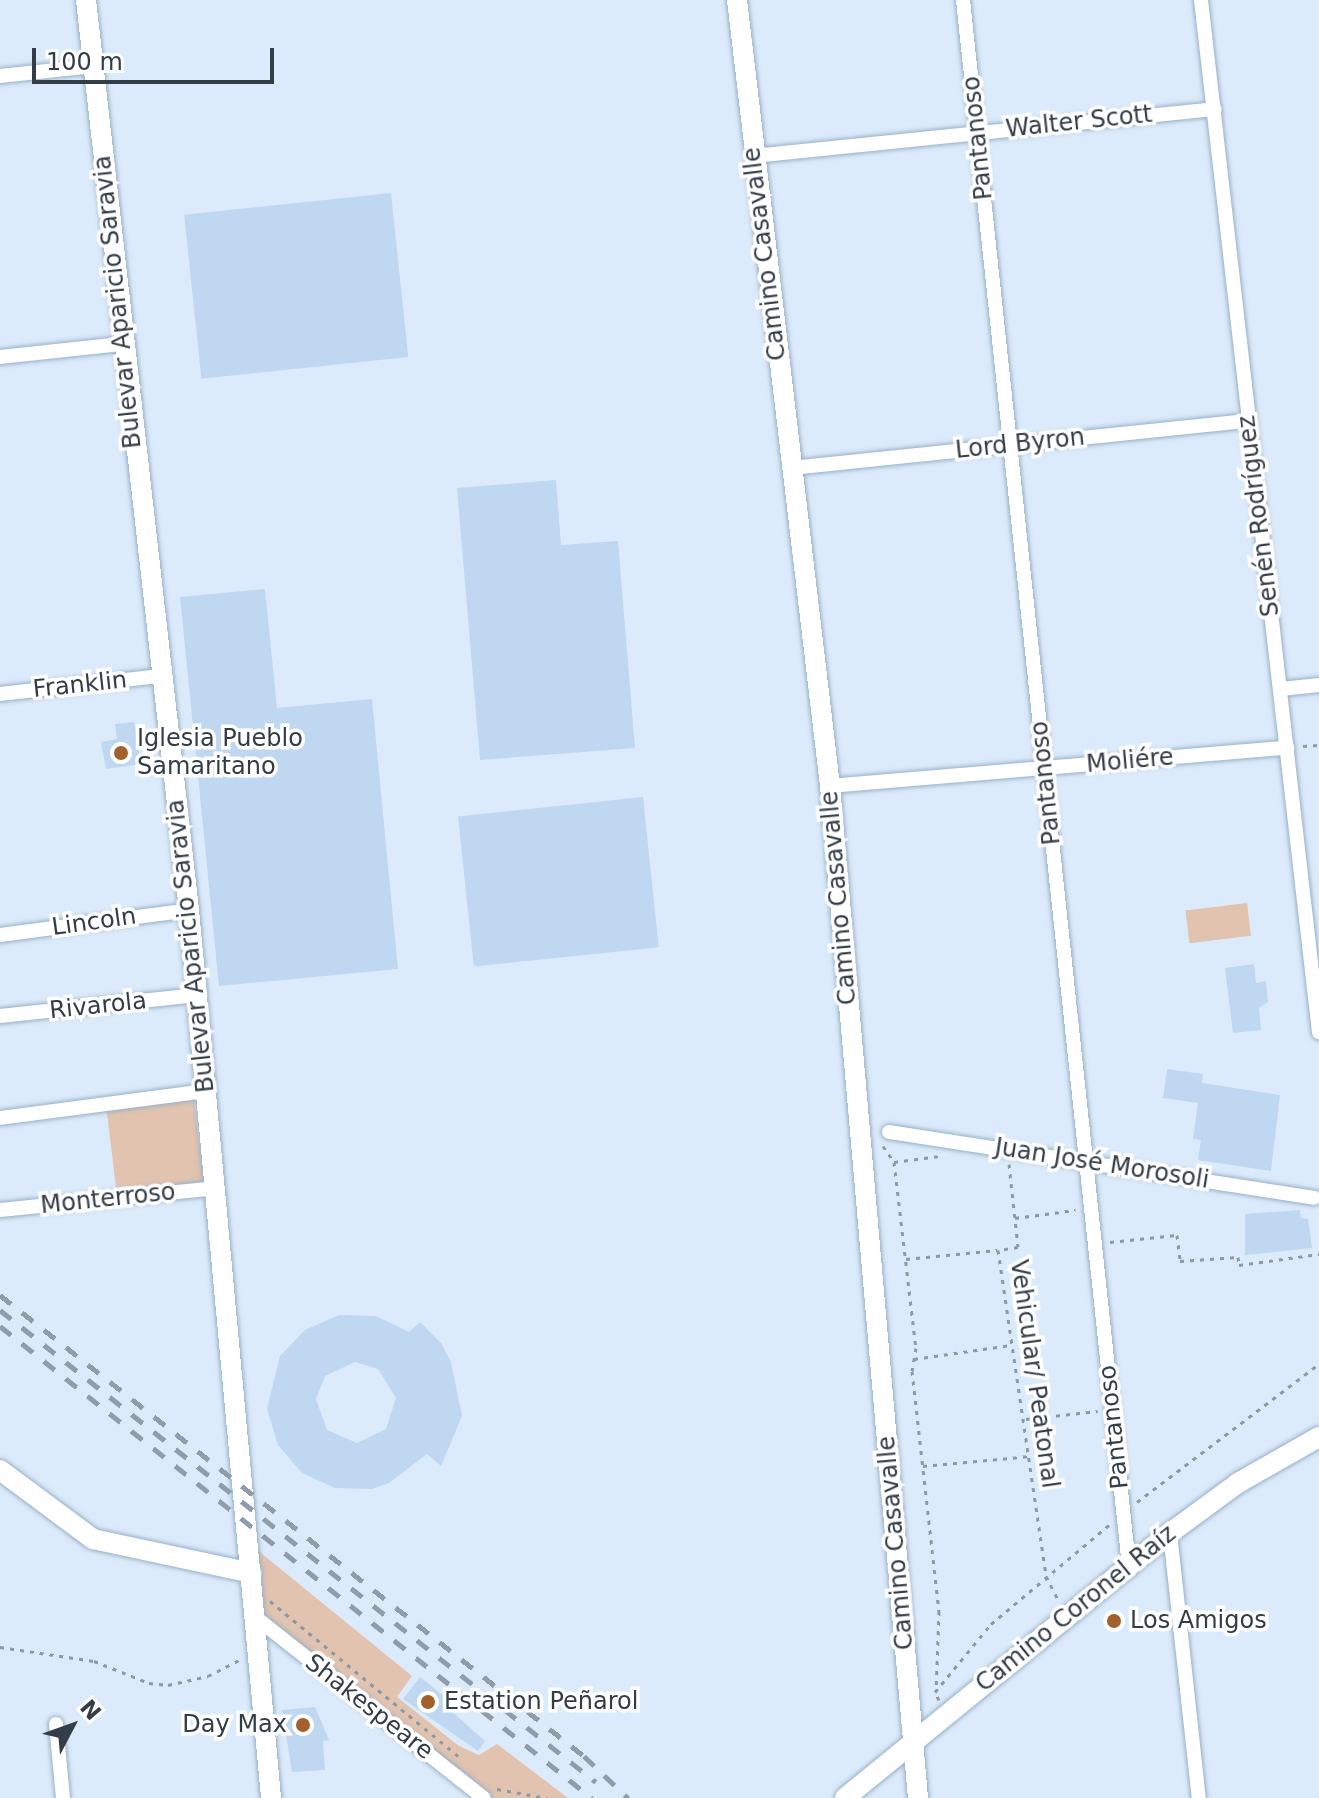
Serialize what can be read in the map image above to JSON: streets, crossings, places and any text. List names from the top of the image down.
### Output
{
  "streets": {
    "street": [
      "Walter Scott",
      "Pantanoso",
      "Camino Casavalle",
      "Bulevar Aparicio Saravia",
      "Lord Byron",
      "Senén Rodríguez",
      "Franklin",
      "Moliére",
      "Lincoln",
      "Rivarola",
      "Juan José Morosoli",
      "Monterroso",
      "Camino Coronel Raíz",
      "Shakespeare"
    ],
    "path": ["Vehicular/ Peatonal"]
  },
  "crossings": [
    ["Walter Scott", "Pantanoso"],
    ["Walter Scott", "Camino Casavalle"],
    ["Walter Scott", "Senén Rodríguez"],
    ["Pantanoso", "Lord Byron"],
    ["Pantanoso", "Moliére"],
    ["Pantanoso", "Juan José Morosoli"],
    ["Pantanoso", "Camino Coronel Raíz"],
    ["Camino Casavalle", "Lord Byron"],
    ["Camino Casavalle", "Moliére"],
    ["Camino Casavalle", "Camino Coronel Raíz"],
    ["Bulevar Aparicio Saravia", "Franklin"],
    ["Bulevar Aparicio Saravia", "Lincoln"],
    ["Bulevar Aparicio Saravia", "Rivarola"],
    ["Bulevar Aparicio Saravia", "Monterroso"],
    ["Bulevar Aparicio Saravia", "Shakespeare"],
    ["Lord Byron", "Senén Rodríguez"],
    ["Senén Rodríguez", "Moliére"],
    ["Juan José Morosoli", "Vehicular/ Peatonal"],
    ["Vehicular/ Peatonal", "Camino Coronel Raíz"]
  ],
  "places": [
    "Iglesia Pueblo Samaritano",
    "Los Amigos",
    "Estation Peñarol",
    "Day Max"
  ],
  "scale_bar": "100 m",
  "north": "top right"
}
